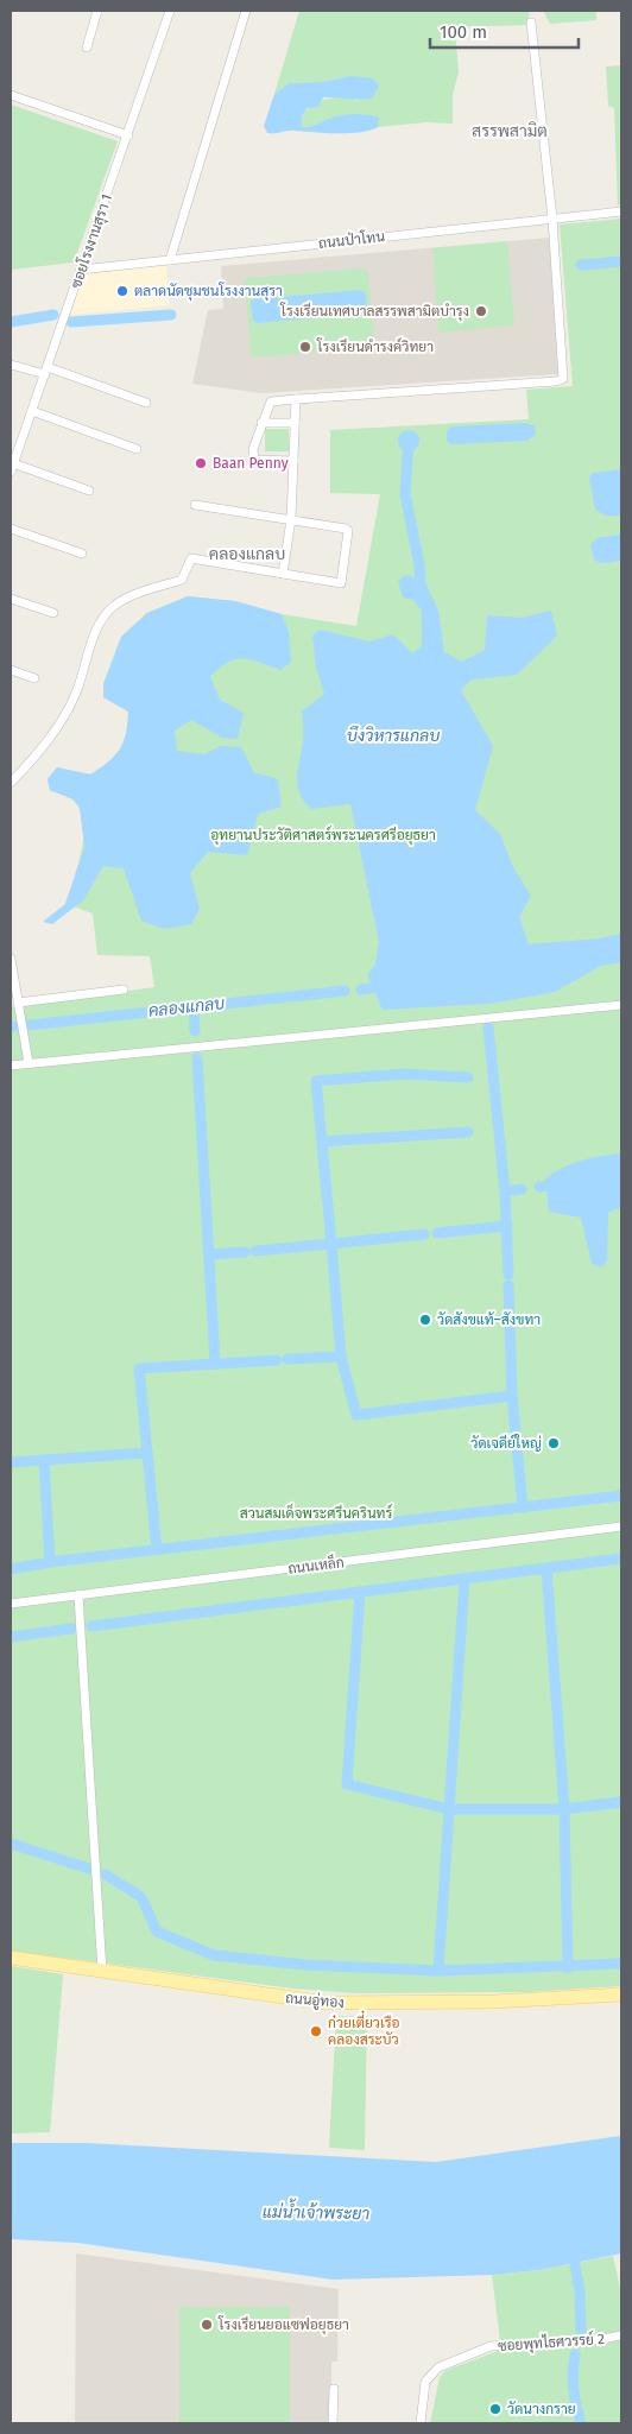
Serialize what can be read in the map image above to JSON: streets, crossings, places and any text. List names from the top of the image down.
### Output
{
  "streets": {
    "main road": ["ถนนอู่ทอง"],
    "street": [
      "ถนนป่าโทน",
      "ซอยโรงงานสุรา 1",
      "ถนนเหล็ก",
      "ซอยพุทไธศวรรย์ 2"
    ]
  },
  "crossings": [
    ["ถนนป่าโทน", "ซอยโรงงานสุรา 1"]
  ],
  "districts": ["สรรพสามิต", "คลองแกลบ"],
  "water": ["บึงวิหารแกลบ", "คลองแกลบ", "แม่น้ำเจ้าพระยา"],
  "parks": ["อุทยานประวัติศาสตร์พระนครศรีอยุธยา", "สวนสมเด็จพระศรีนครินทร์"],
  "places": [
    "ตลาดนัดชุมชนโรงงานสุรา",
    "โรงเรียนเทศบาลสรรพสามิตบำรุง",
    "โรงเรียนดำรงค์วิทยา",
    "Baan Penny",
    "วัดสังขแท้–สังขทา",
    "วัดเจดีย์ใหญ่",
    "ก๋วยเตี๋ยวเรือ คลองสระบัว",
    "โรงเรียนยอแซฟอยุธยา",
    "วัดนางกราย"
  ],
  "scale_bar": "100 m"
}
